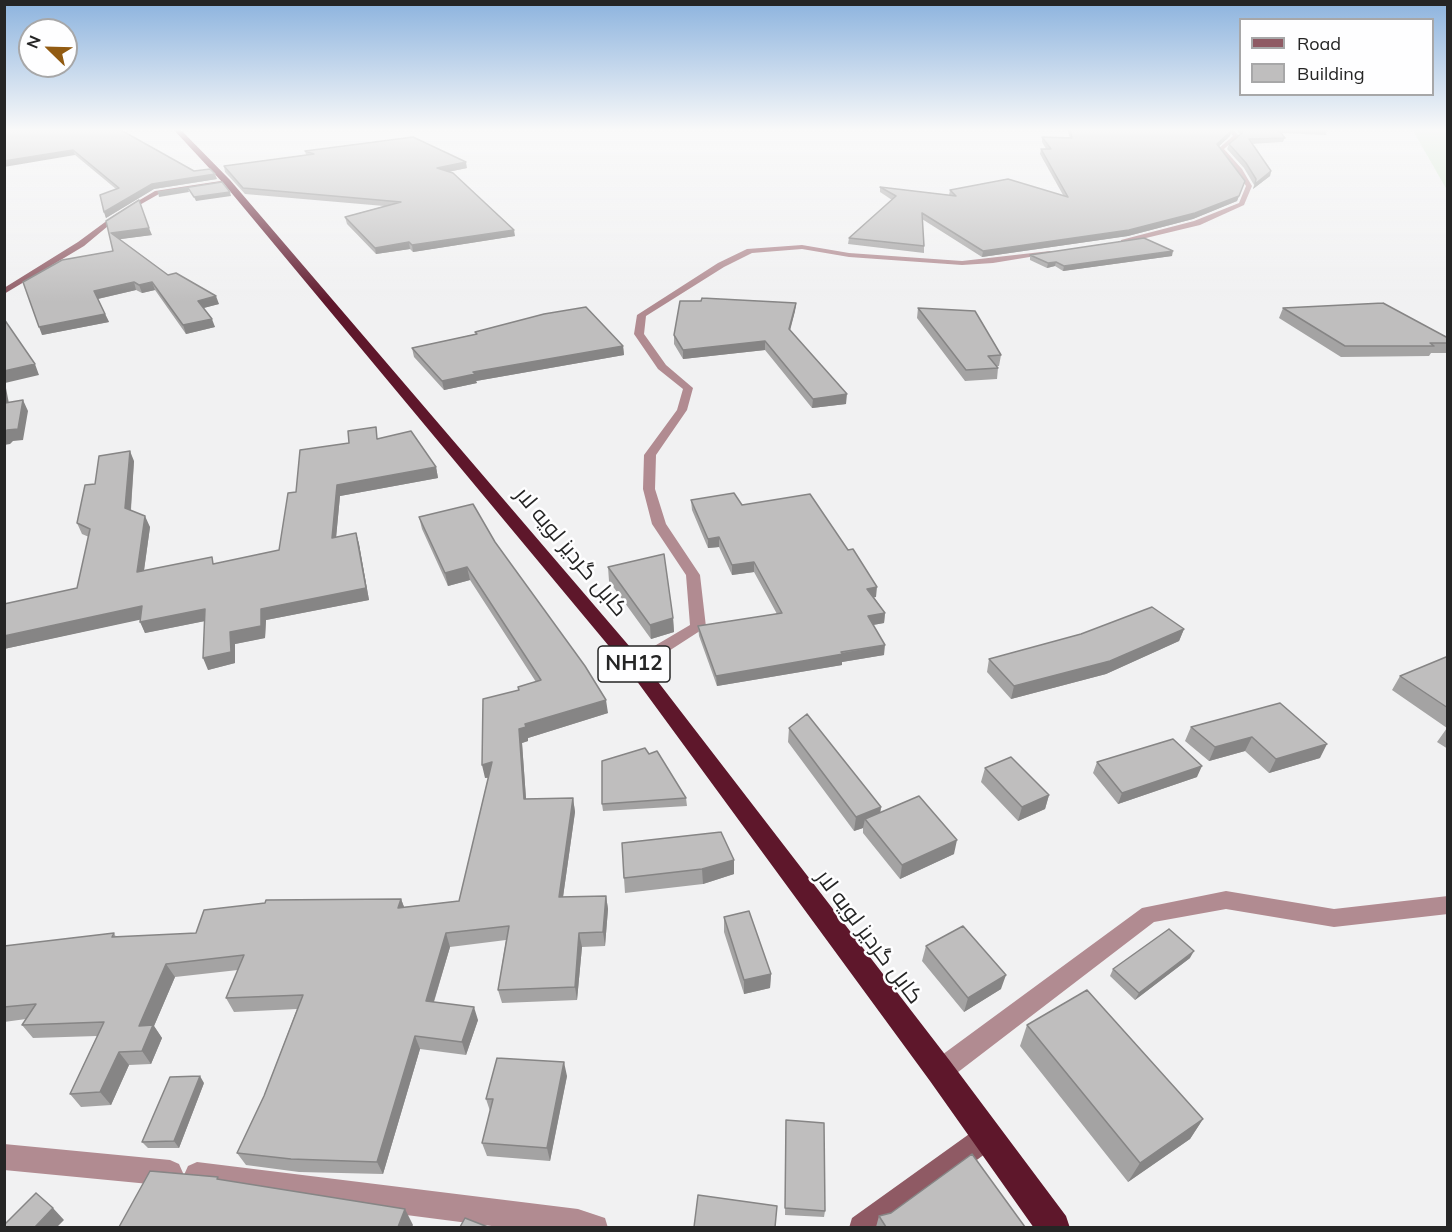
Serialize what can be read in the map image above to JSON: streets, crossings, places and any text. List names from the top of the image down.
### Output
{
  "streets": {
    "highway": ["کابل گردیز لویه لار", "NH12"]
  },
  "legend": ["Road", "Building"],
  "north": "top left"
}
